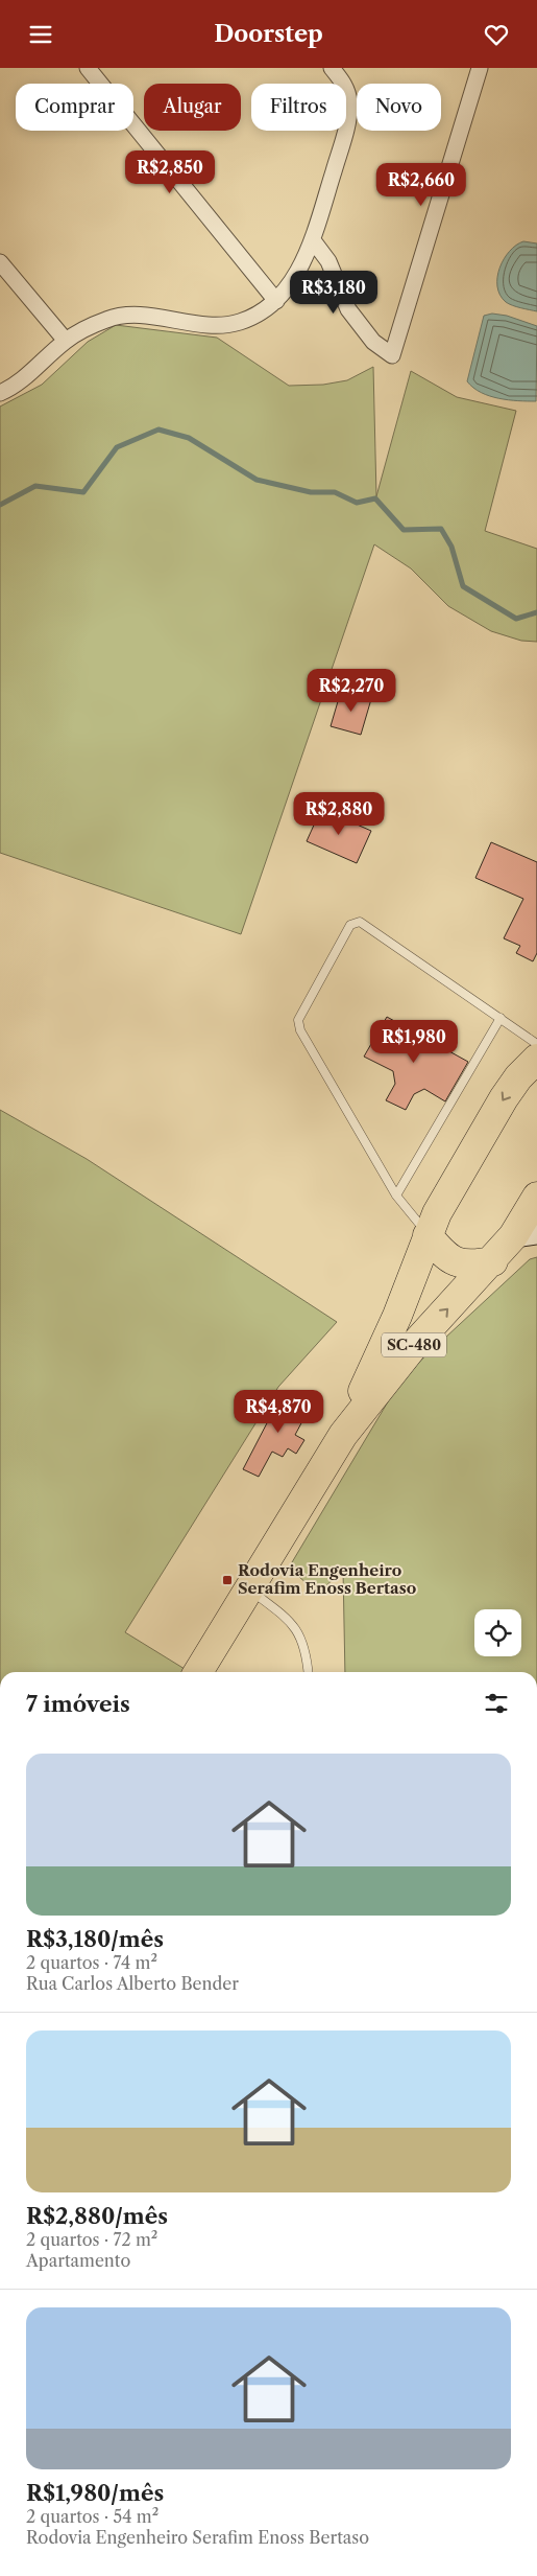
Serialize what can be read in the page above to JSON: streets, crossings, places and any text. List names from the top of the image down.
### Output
{
  "streets": {
    "highway": ["SC-480"]
  },
  "places": {
    "transit": ["Rodovia Engenheiro Serafim Enoss Bertaso"]
  },
  "page": {
    "header": "Doorstep",
    "chip": [
      "Comprar",
      "Alugar",
      "Filtros",
      "Novo"
    ],
    "price": [
      "R$2,850",
      "R$2,660",
      "R$3,180",
      "R$2,270",
      "R$2,880",
      "R$1,980",
      "R$4,870"
    ],
    "heading": "7 imóveis",
    "list": [
      {
        "name": "R$3,180/mês",
        "note": "2 quartos · 74 m² · Rua Carlos Alberto Bender"
      },
      {
        "name": "R$2,880/mês",
        "note": "2 quartos · 72 m² · Apartamento"
      },
      {
        "name": "R$1,980/mês",
        "note": "2 quartos · 54 m² · Rodovia Engenheiro Serafim Enoss Bertaso"
      }
    ]
  }
}
